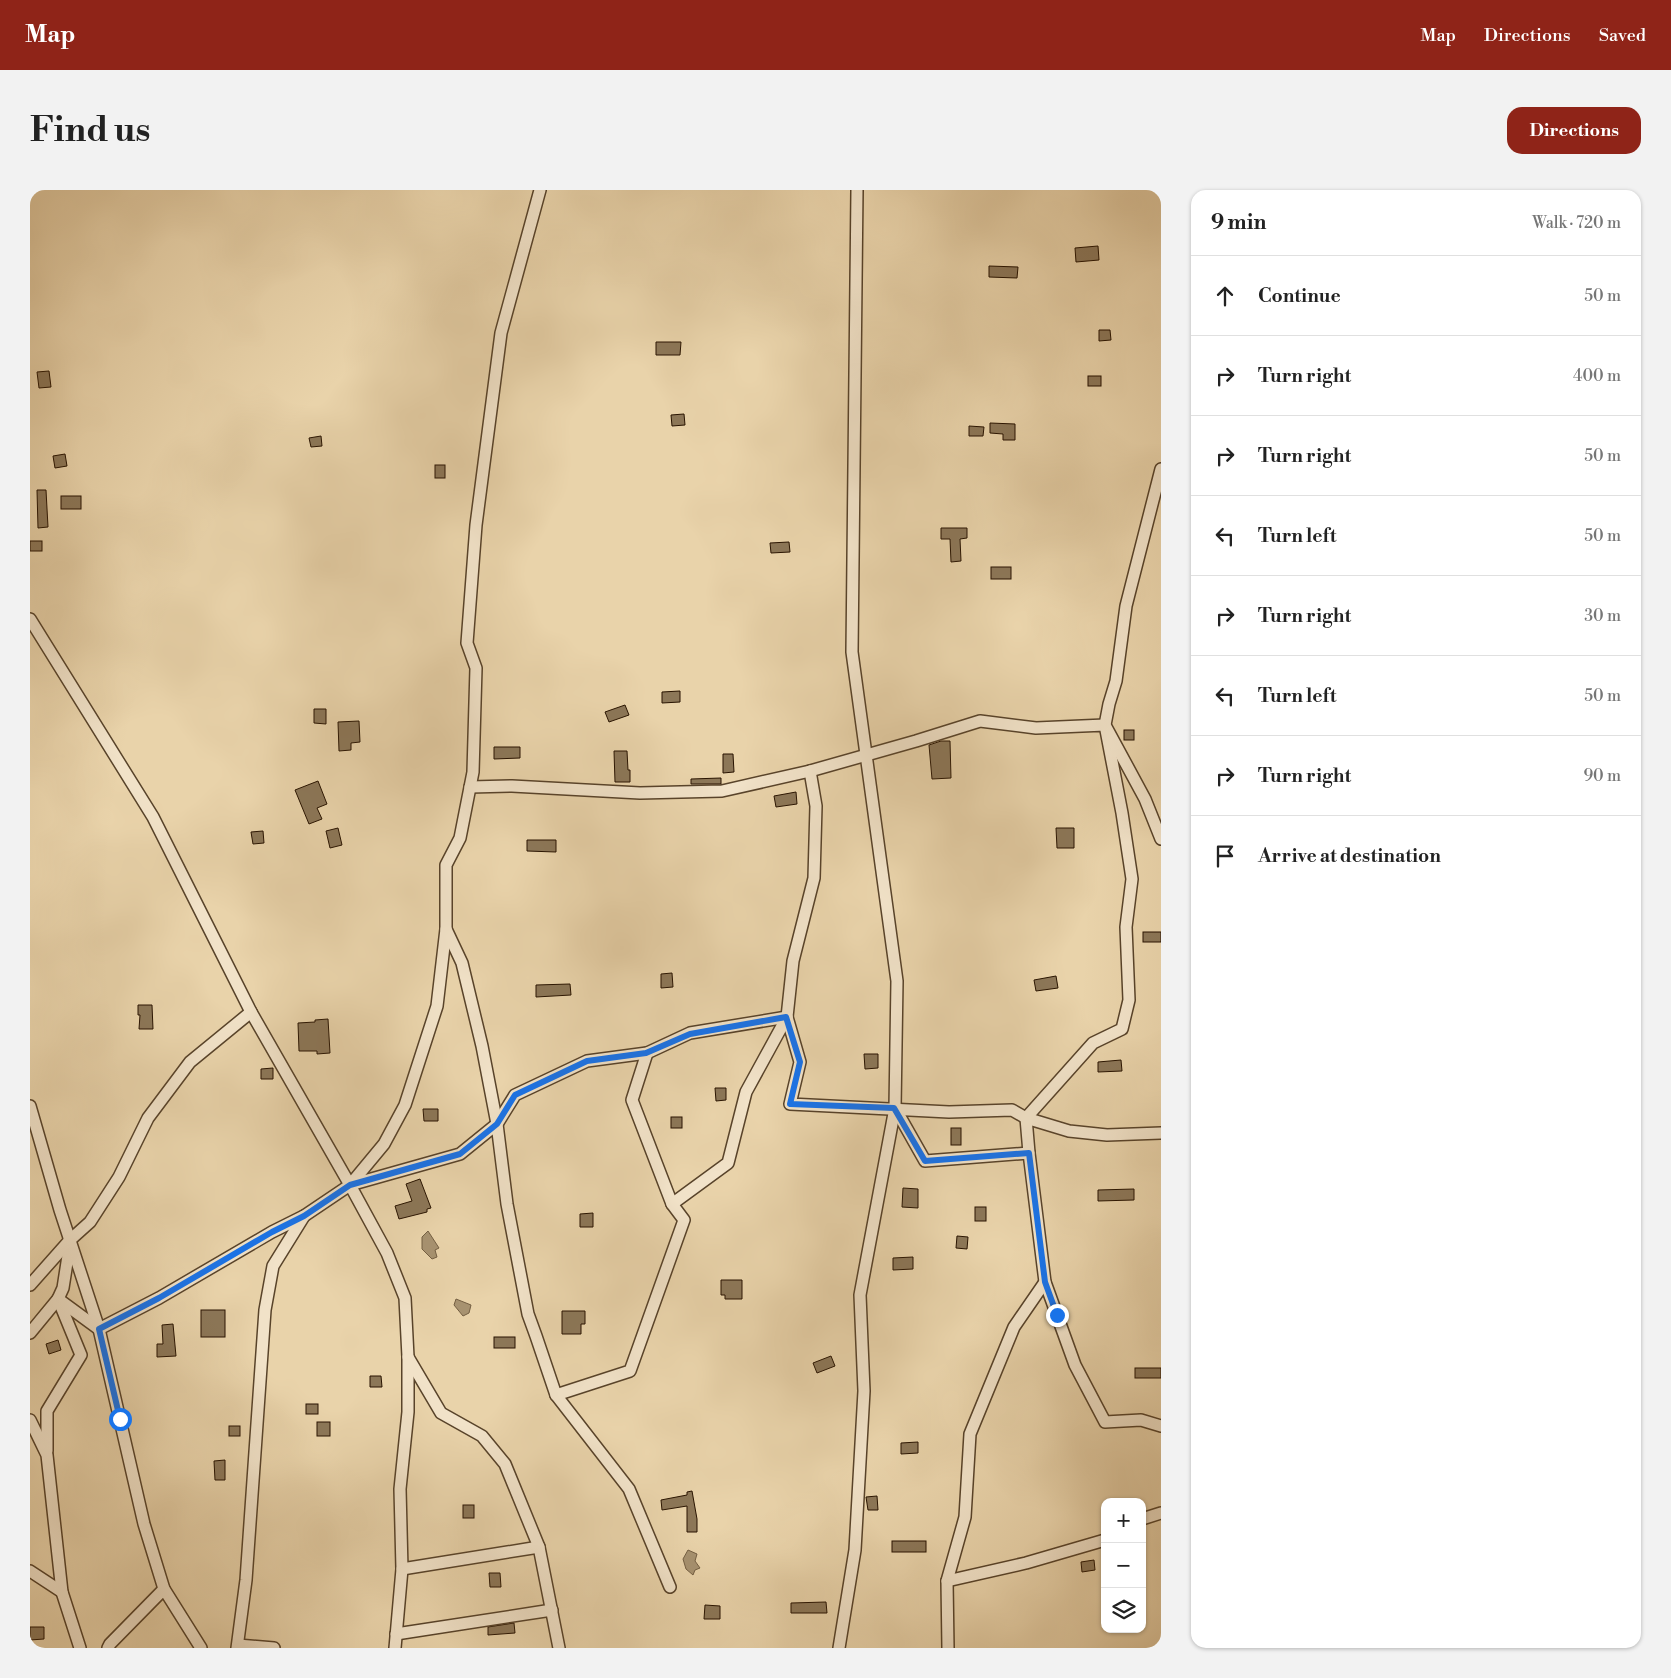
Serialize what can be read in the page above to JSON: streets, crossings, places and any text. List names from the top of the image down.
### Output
{
  "page": {
    "header": "Map",
    "nav": ["Map", "Directions", "Saved"],
    "buttons": "Directions",
    "title": "Find us",
    "heading": ["9 min", "Walk · 720 m"],
    "list": [
      ["Continue", "50 m"],
      ["Turn right", "400 m"],
      ["Turn right", "50 m"],
      ["Turn left", "50 m"],
      ["Turn right", "30 m"],
      ["Turn left", "50 m"],
      ["Turn right", "90 m"],
      "Arrive at destination"
    ],
    "map_buttons": ["+", "−"]
  }
}
